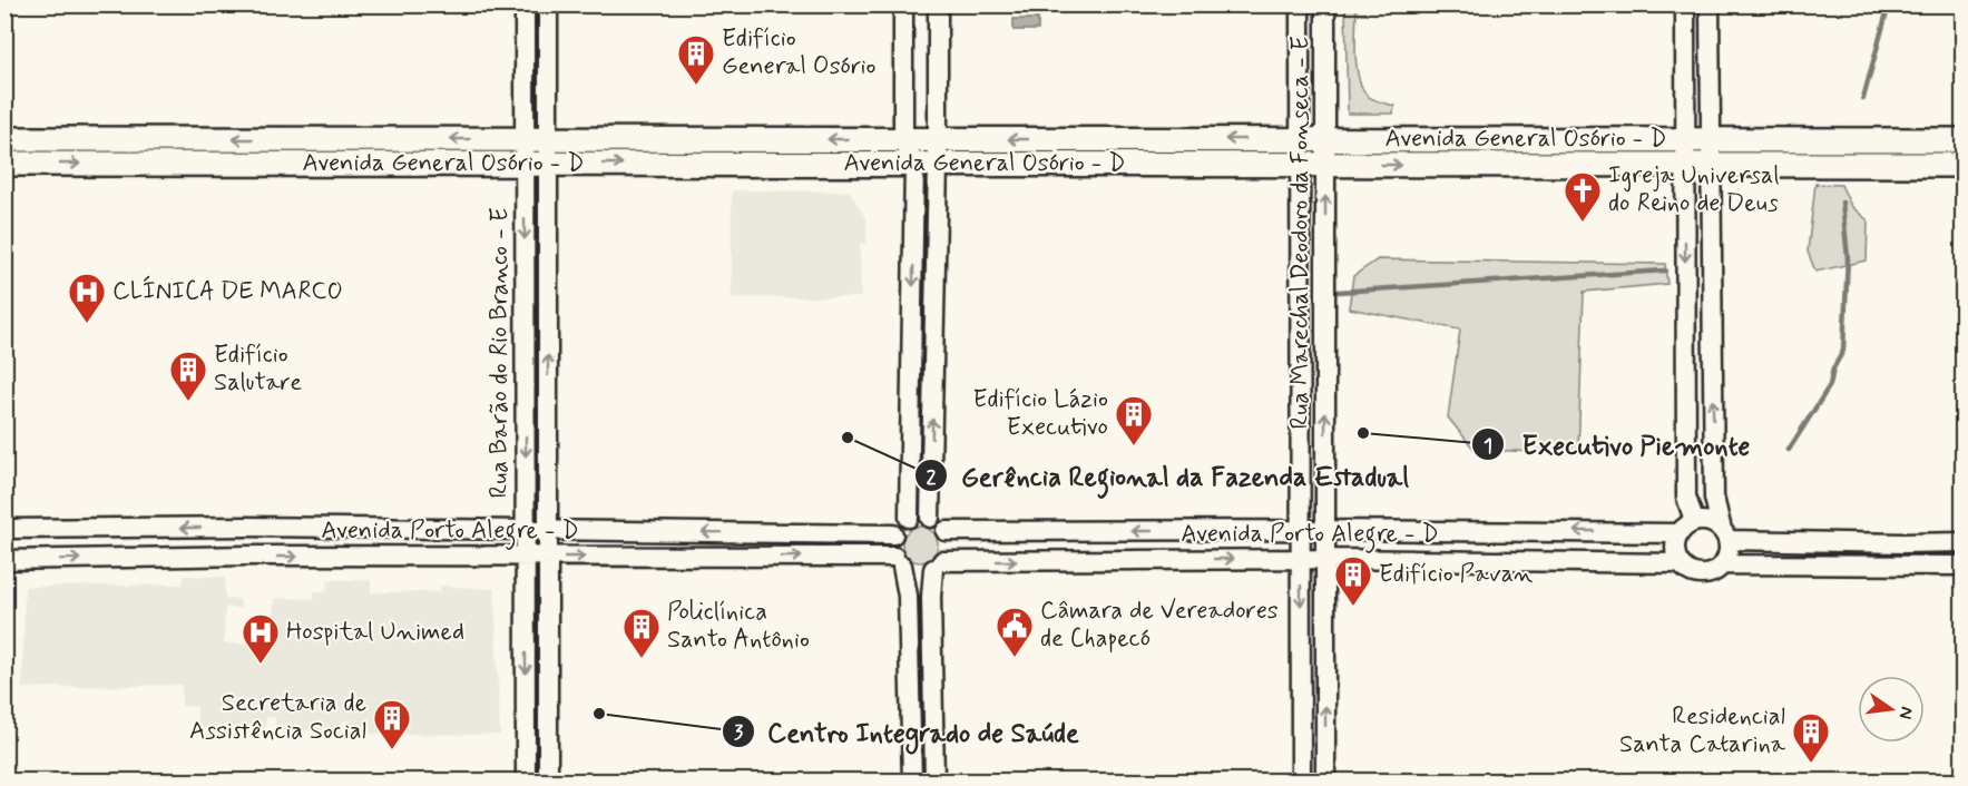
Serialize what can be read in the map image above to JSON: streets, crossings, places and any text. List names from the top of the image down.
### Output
{
  "streets": {
    "main road": ["Avenida General Osório - D"],
    "street": ["Rua Marechal Deodoro da Fonseca - E", "Rua Barão do Rio Branco - E", "Avenida Porto Alegre - D"]
  },
  "crossings": [
    ["Avenida General Osório - D", "Rua Marechal Deodoro da Fonseca - E"],
    ["Avenida General Osório - D", "Rua Barão do Rio Branco - E"],
    ["Rua Marechal Deodoro da Fonseca - E", "Avenida Porto Alegre - D"],
    ["Rua Barão do Rio Branco - E", "Avenida Porto Alegre - D"]
  ],
  "places": {
    "building": [
      "Edifício General Osório",
      "Edifício Salutare",
      "Edifício Lázio Executivo",
      "Edifício Pavan",
      "Policlínica Santo Antônio",
      "Secretaria de Assistência Social",
      "Residencial Santa Catarina"
    ],
    "church": ["Igreja Universal do Reino de Deus"],
    "hospital": ["CLÍNICA DE MARCO", "Hospital Unimed"],
    "other": ["Executivo Piemonte", "Gerência Regional da Fazenda Estadual", "Centro Integrado de Saúde"],
    "public building": ["Câmara de Vereadores de Chapecó"]
  },
  "north": "right"
}
